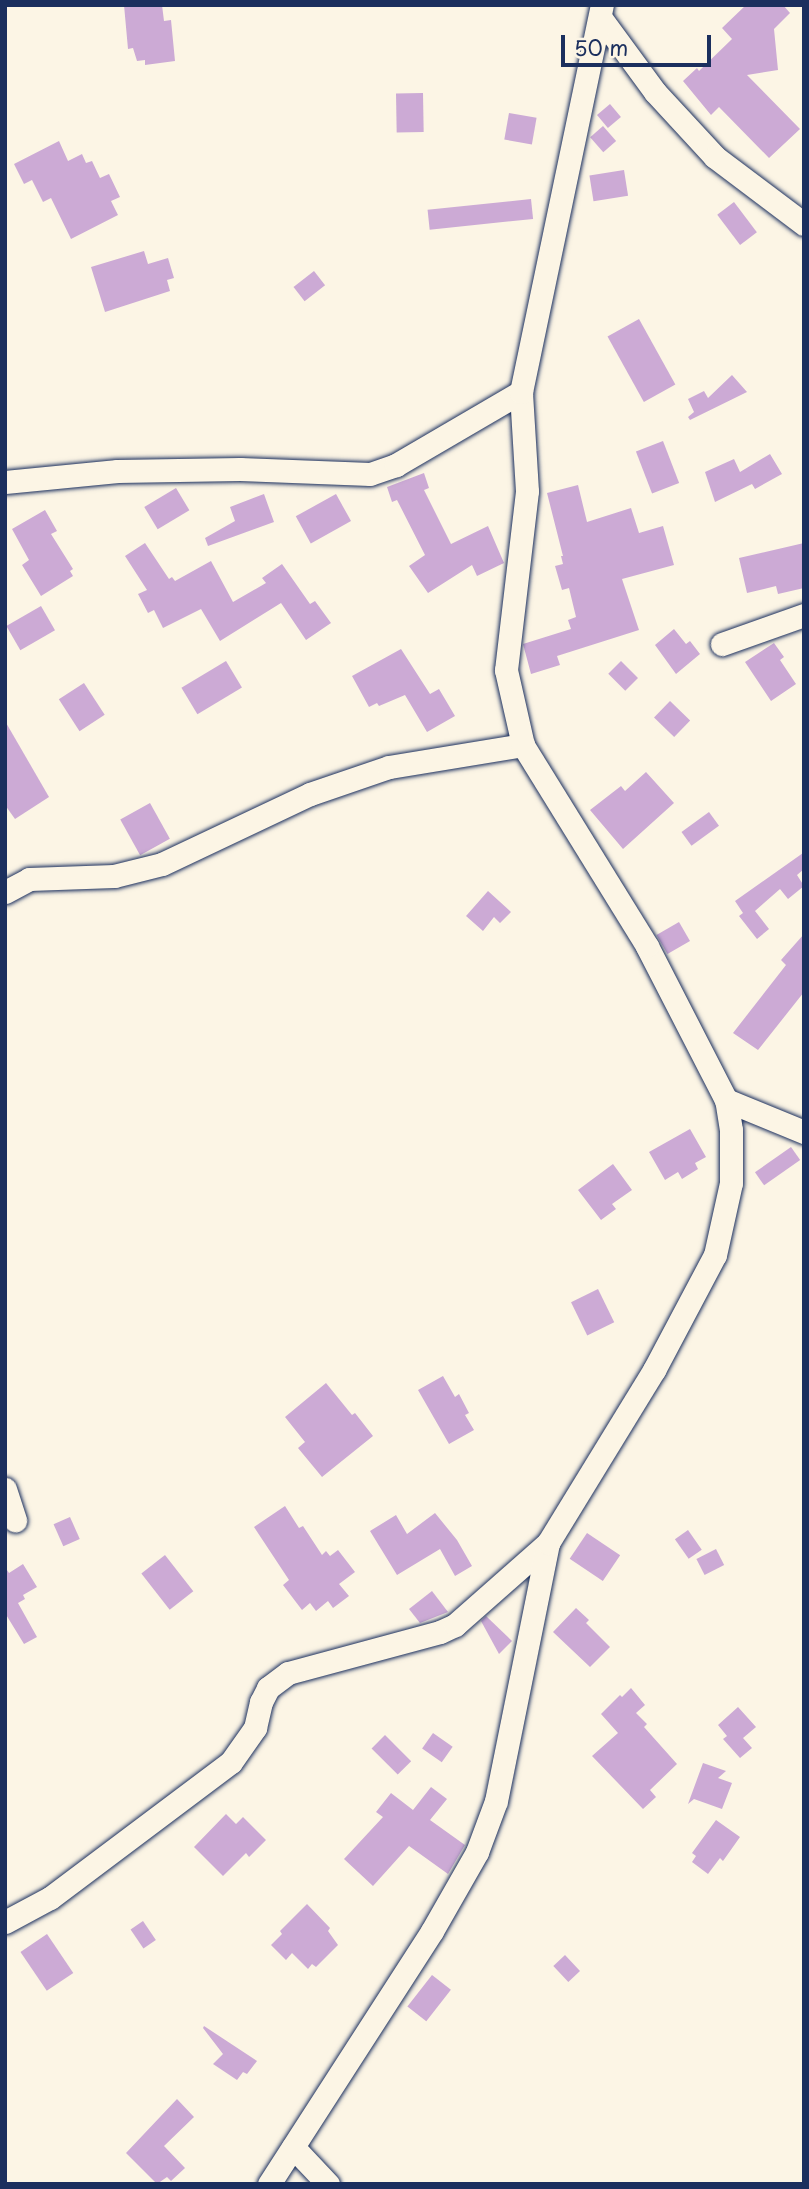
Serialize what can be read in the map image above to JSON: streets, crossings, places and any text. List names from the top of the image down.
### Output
{
  "scale_bar": "50 m"
}
